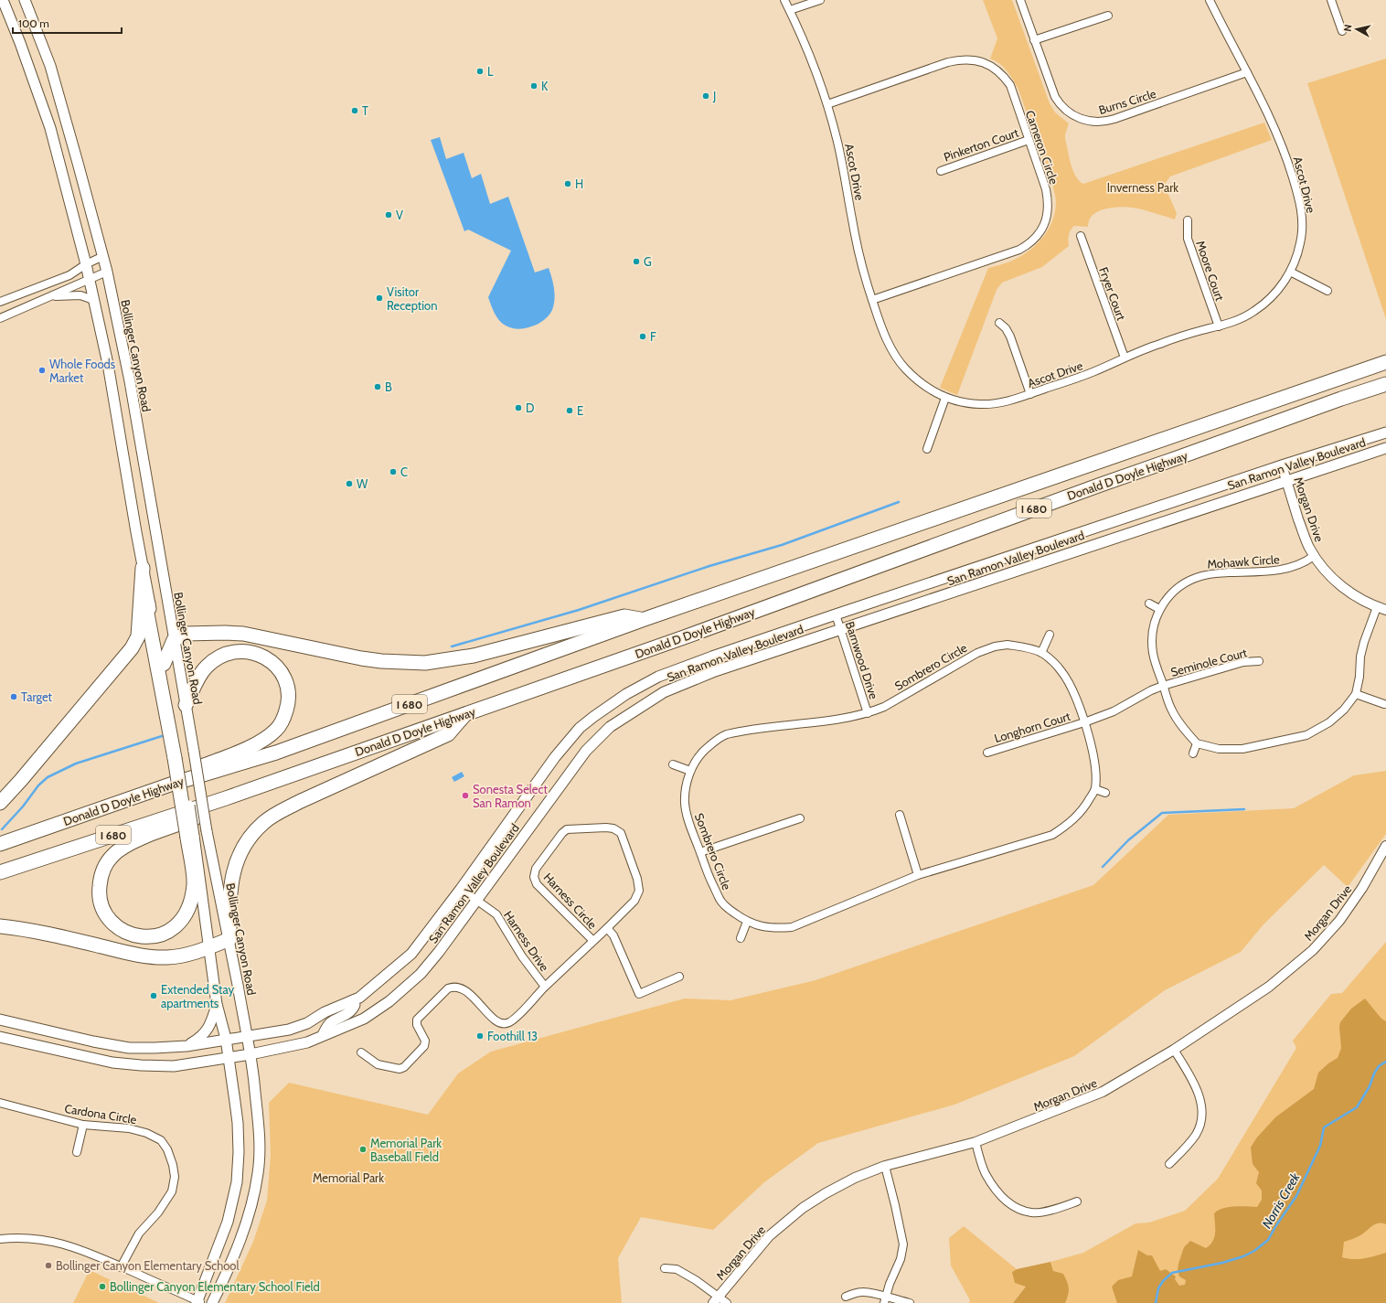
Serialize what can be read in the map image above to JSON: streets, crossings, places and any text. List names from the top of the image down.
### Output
{
  "streets": {
    "highway": ["Donald D Doyle Highway", "I 680"],
    "main road": ["Bollinger Canyon Road", "San Ramon Valley Boulevard"],
    "street": [
      "Burns Circle",
      "Pinkerton Court",
      "Cameron Circle",
      "Ascot Drive",
      "Moore Court",
      "Fryer Court",
      "Morgan Drive",
      "Mohawk Circle",
      "Barnwood Drive",
      "Seminole Court",
      "Sombrero Circle",
      "Longhorn Court",
      "Harness Circle",
      "Harness Drive",
      "Cardona Circle"
    ]
  },
  "crossings": [
    ["Burns Circle", "Ascot Drive"],
    ["Pinkerton Court", "Cameron Circle"],
    ["Cameron Circle", "Ascot Drive"],
    ["Ascot Drive", "Moore Court"],
    ["Ascot Drive", "Fryer Court"],
    ["Bollinger Canyon Road", "San Ramon Valley Boulevard"],
    ["San Ramon Valley Boulevard", "Morgan Drive"],
    ["San Ramon Valley Boulevard", "Barnwood Drive"],
    ["San Ramon Valley Boulevard", "Harness Drive"],
    ["Morgan Drive", "Mohawk Circle"],
    ["Mohawk Circle", "Seminole Court"],
    ["Barnwood Drive", "Sombrero Circle"],
    ["Seminole Court", "Sombrero Circle"],
    ["Seminole Court", "Longhorn Court"],
    ["Sombrero Circle", "Longhorn Court"],
    ["Harness Circle", "Harness Drive"]
  ],
  "water": ["Norris Creek"],
  "parks": ["Inverness Park", "Memorial Park"],
  "places": [
    "L",
    "K",
    "J",
    "T",
    "H",
    "V",
    "G",
    "Visitor Reception",
    "F",
    "Whole Foods Market",
    "B",
    "D",
    "E",
    "C",
    "W",
    "Target",
    "Sonesta Select San Ramon",
    "Extended Stay apartments",
    "Foothill 13",
    "Memorial Park Baseball Field",
    "Bollinger Canyon Elementary School",
    "Bollinger Canyon Elementary School Field"
  ],
  "scale_bar": "100 m",
  "north": "left"
}
